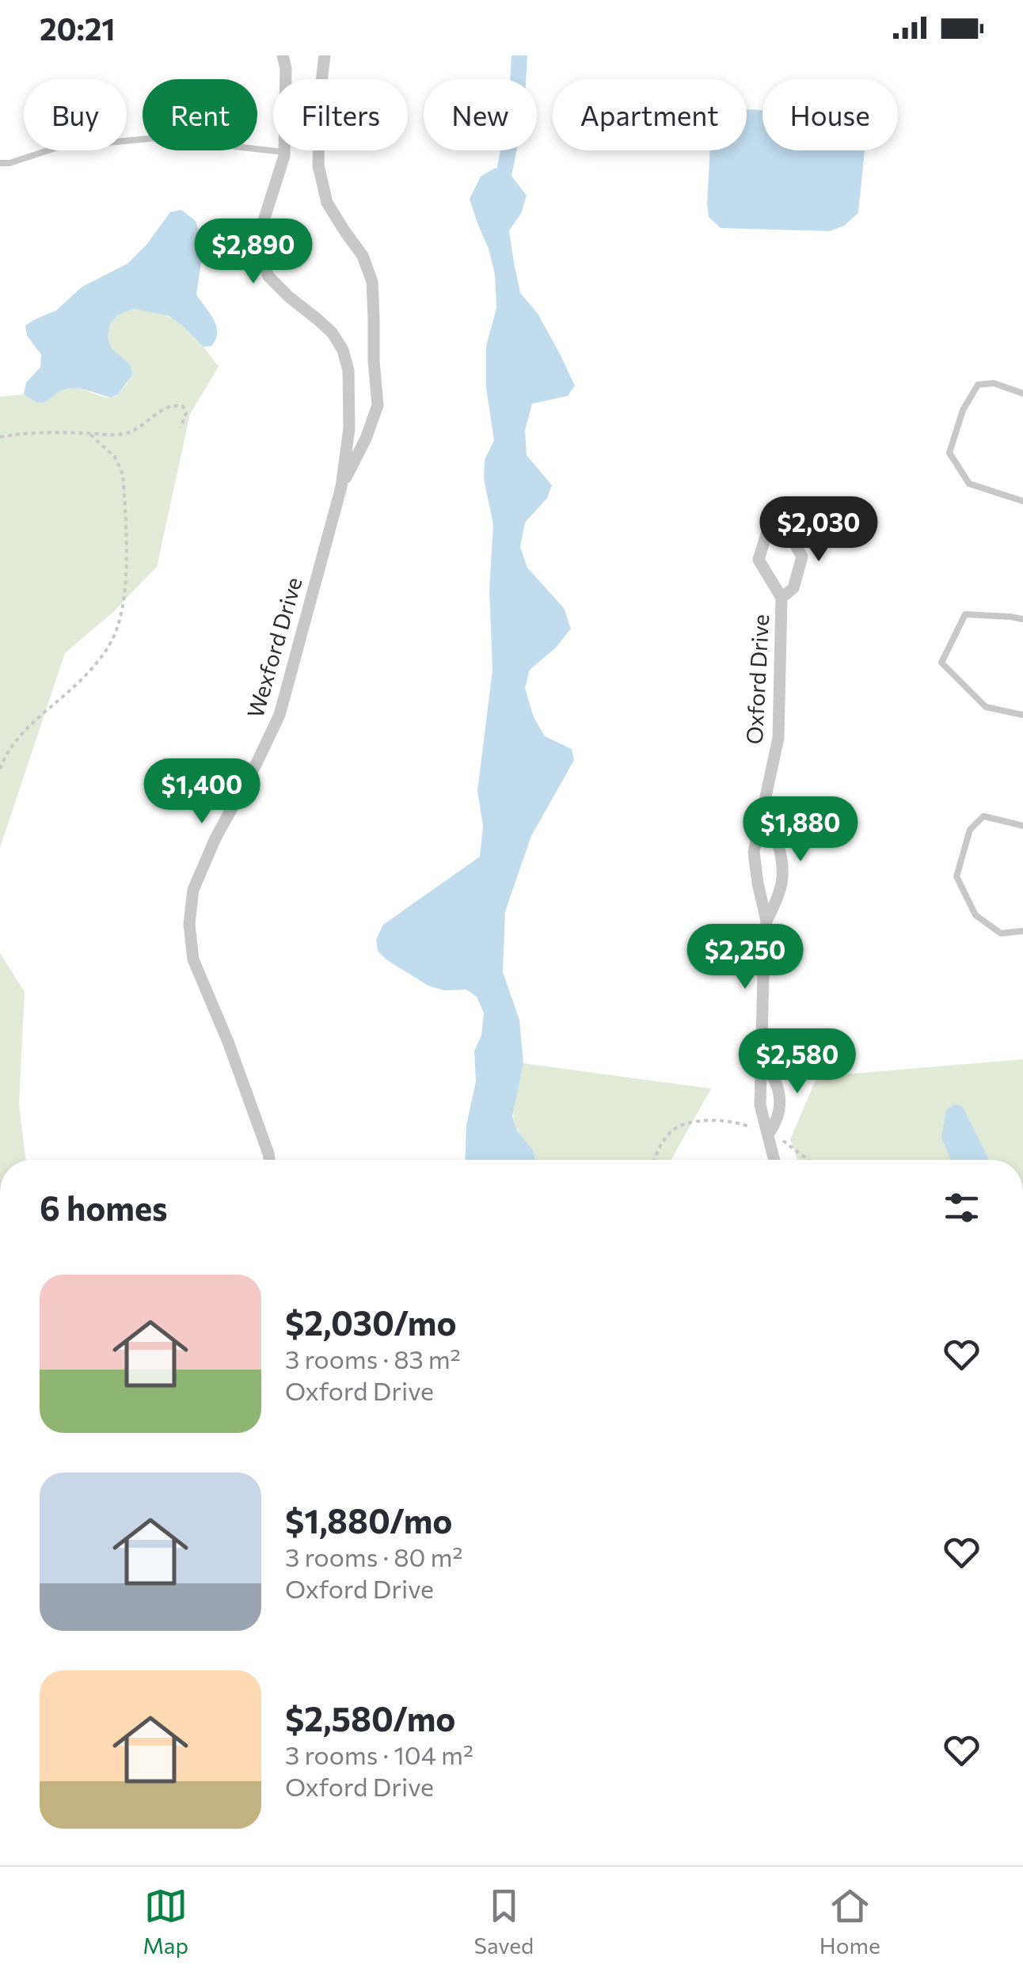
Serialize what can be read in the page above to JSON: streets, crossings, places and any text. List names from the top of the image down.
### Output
{
  "streets": {
    "street": ["Wexford Drive", "Oxford Drive"]
  },
  "page": {
    "status": "20:21",
    "chip": [
      "Buy",
      "Rent",
      "Filters",
      "New",
      "Apartment",
      "House"
    ],
    "price": [
      "$2,890",
      "$2,030",
      "$1,400",
      "$1,880",
      "$2,250",
      "$2,580"
    ],
    "heading": "6 homes",
    "list": [
      {
        "name": "$2,030/mo",
        "note": "3 rooms · 83 m² · Oxford Drive"
      },
      {
        "name": "$1,880/mo",
        "note": "3 rooms · 80 m² · Oxford Drive"
      },
      {
        "name": "$2,580/mo",
        "note": "3 rooms · 104 m² · Oxford Drive"
      }
    ],
    "tabs": ["Map", "Saved", "Home"]
  }
}
